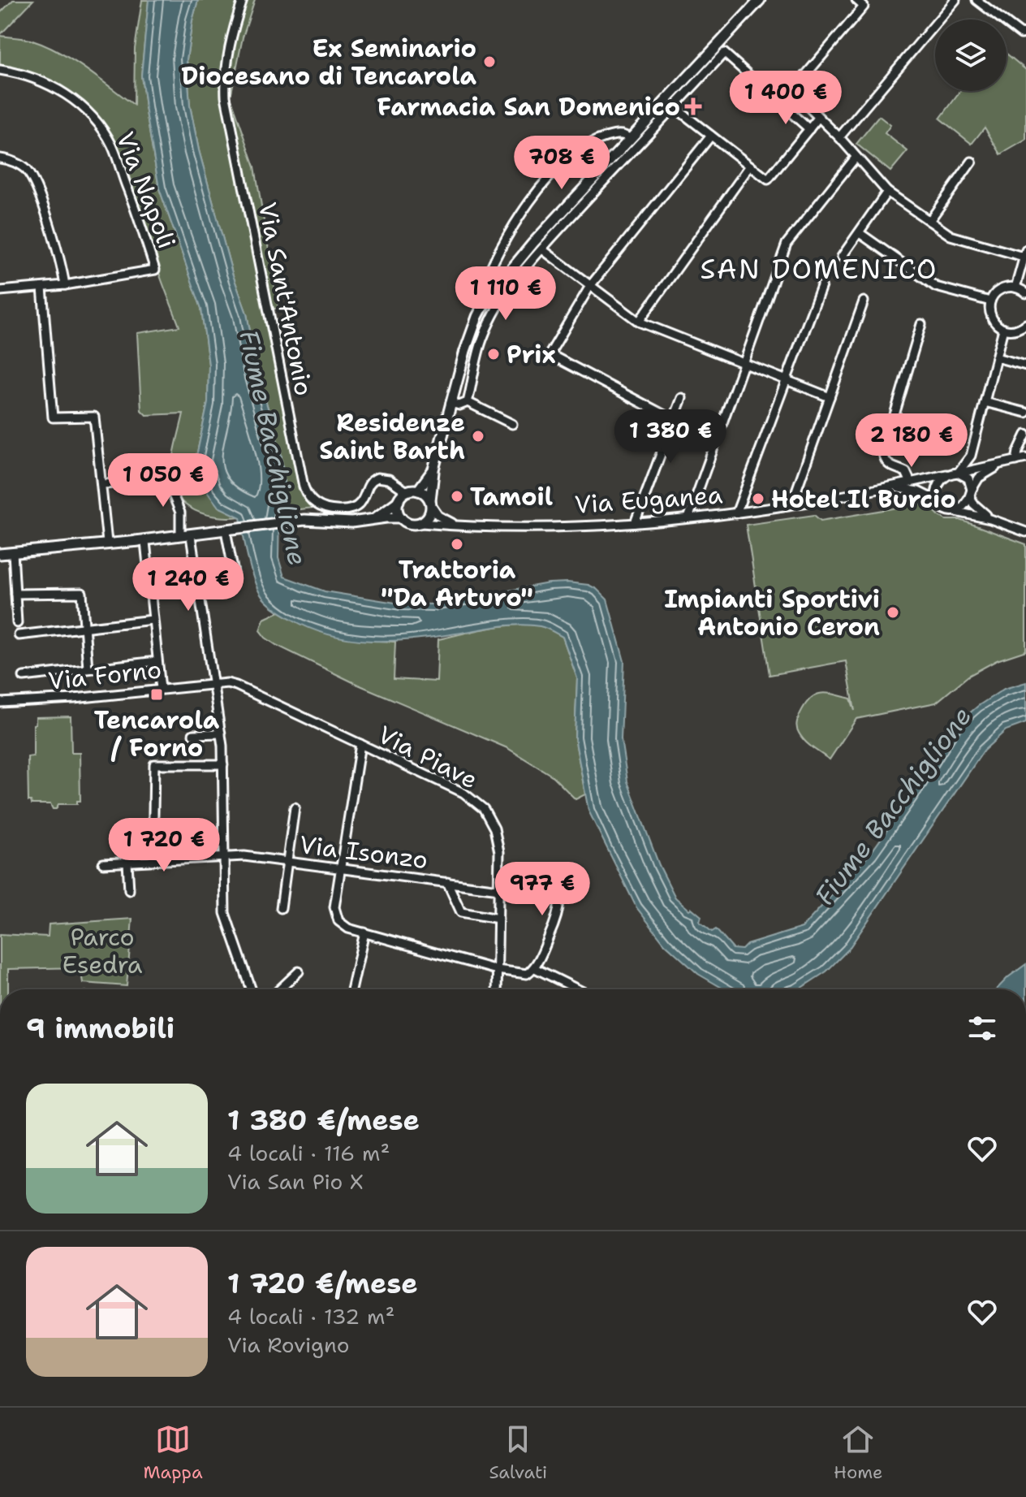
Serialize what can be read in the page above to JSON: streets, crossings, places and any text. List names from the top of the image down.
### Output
{
  "streets": {
    "main road": ["Via Euganea"],
    "street": [
      "Via Napoli",
      "Via Sant'Antonio",
      "Via Forno",
      "Via Piave",
      "Via Isonzo"
    ]
  },
  "crossings": [
    ["Via Sant'Antonio", "Via Euganea"],
    ["Via Forno", "Via Piave"],
    ["Via Piave", "Via Isonzo"]
  ],
  "districts": ["SAN DOMENICO"],
  "water": ["Fiume Bacchiglione"],
  "parks": ["Parco Esedra"],
  "places": {
    "other": [
      "Ex Seminario Diocesano di Tencarola",
      "Prix",
      "Residenze Saint Barth",
      "Tamoil",
      "Hotel Il Burcio",
      "Trattoria \"Da Arturo\"",
      "Impianti Sportivi Antonio Ceron"
    ],
    "health": ["Farmacia San Domenico"],
    "transit": ["Tencarola / Forno"]
  },
  "page": {
    "price": [
      "1 400 €",
      "708 €",
      "1 110 €",
      "1 380 €",
      "2 180 €",
      "1 050 €",
      "1 240 €",
      "1 720 €",
      "977 €"
    ],
    "heading": "9 immobili",
    "list": [
      {
        "name": "1 380 €/mese",
        "note": "4 locali · 116 m² · Via San Pio X"
      },
      {
        "name": "1 720 €/mese",
        "note": "4 locali · 132 m² · Via Rovigno"
      }
    ],
    "tabs": ["Mappa", "Salvati", "Home"]
  }
}
